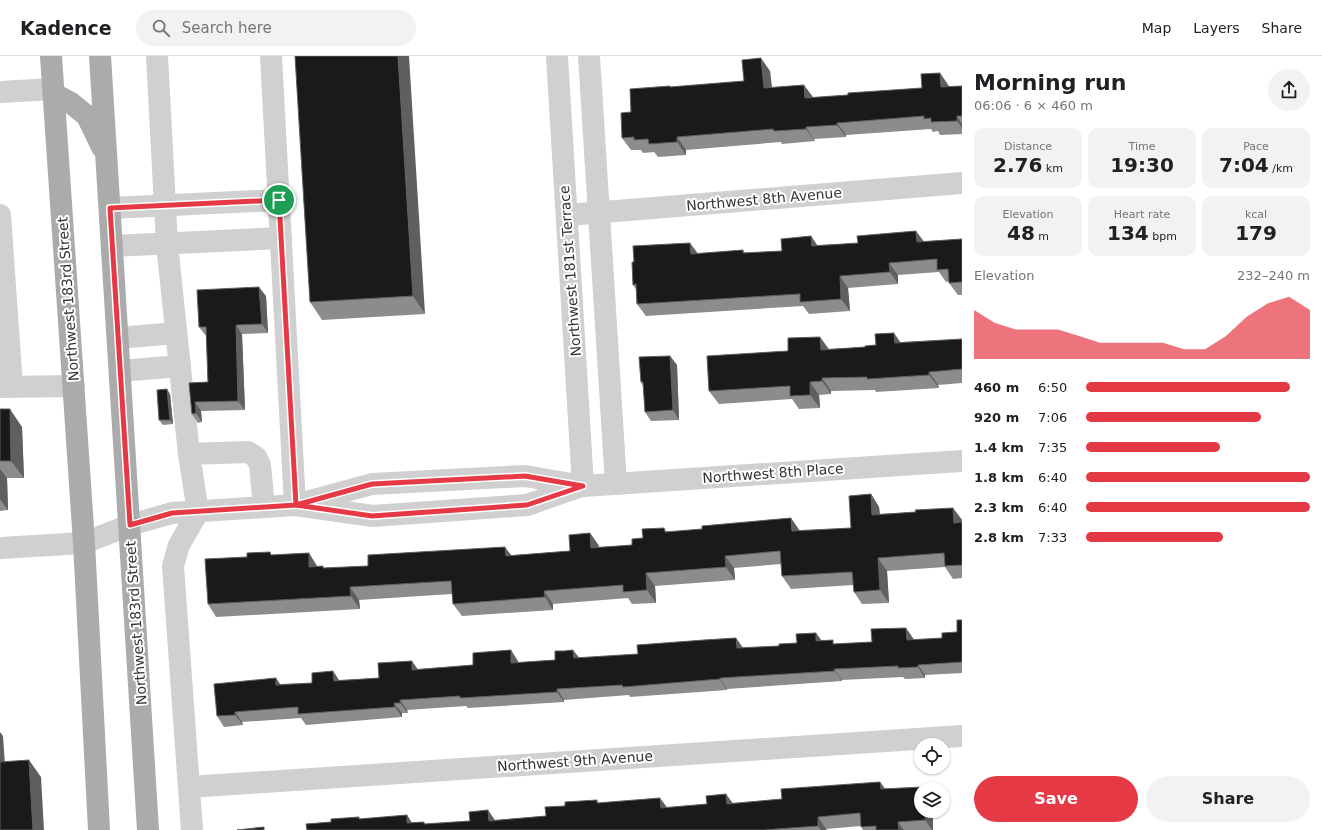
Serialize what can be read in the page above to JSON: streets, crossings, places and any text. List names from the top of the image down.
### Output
{
  "streets": {
    "main road": ["Northwest 183rd Street"],
    "street": [
      "Northwest 8th Avenue",
      "Northwest 181st Terrace",
      "Northwest 8th Place",
      "Northwest 9th Avenue"
    ]
  },
  "crossings": [
    ["Northwest 8th Avenue", "Northwest 181st Terrace"],
    ["Northwest 181st Terrace", "Northwest 8th Place"],
    ["Northwest 183rd Street", "Northwest 8th Place"]
  ],
  "page": {
    "header": "Kadence",
    "search": "Search here",
    "nav": ["Map", "Layers", "Share"],
    "heading": ["Morning run", "06:06 · 6 × 460 m"],
    "stats": [
      ["Distance", "2.76 km"],
      ["Time", "19:30"],
      ["Pace", "7:04 /km"],
      ["Elevation", "48 m"],
      ["Heart rate", "134 bpm"],
      ["kcal", "179"]
    ],
    "chart": ["Elevation", "232–240 m"],
    "list": [
      {
        "name": "460 m",
        "note": "6:50"
      },
      {
        "name": "920 m",
        "note": "7:06"
      },
      {
        "name": "1.4 km",
        "note": "7:35"
      },
      {
        "name": "1.8 km",
        "note": "6:40"
      },
      {
        "name": "2.3 km",
        "note": "6:40"
      },
      {
        "name": "2.8 km",
        "note": "7:33"
      }
    ],
    "buttons": ["Save", "Share"]
  }
}
